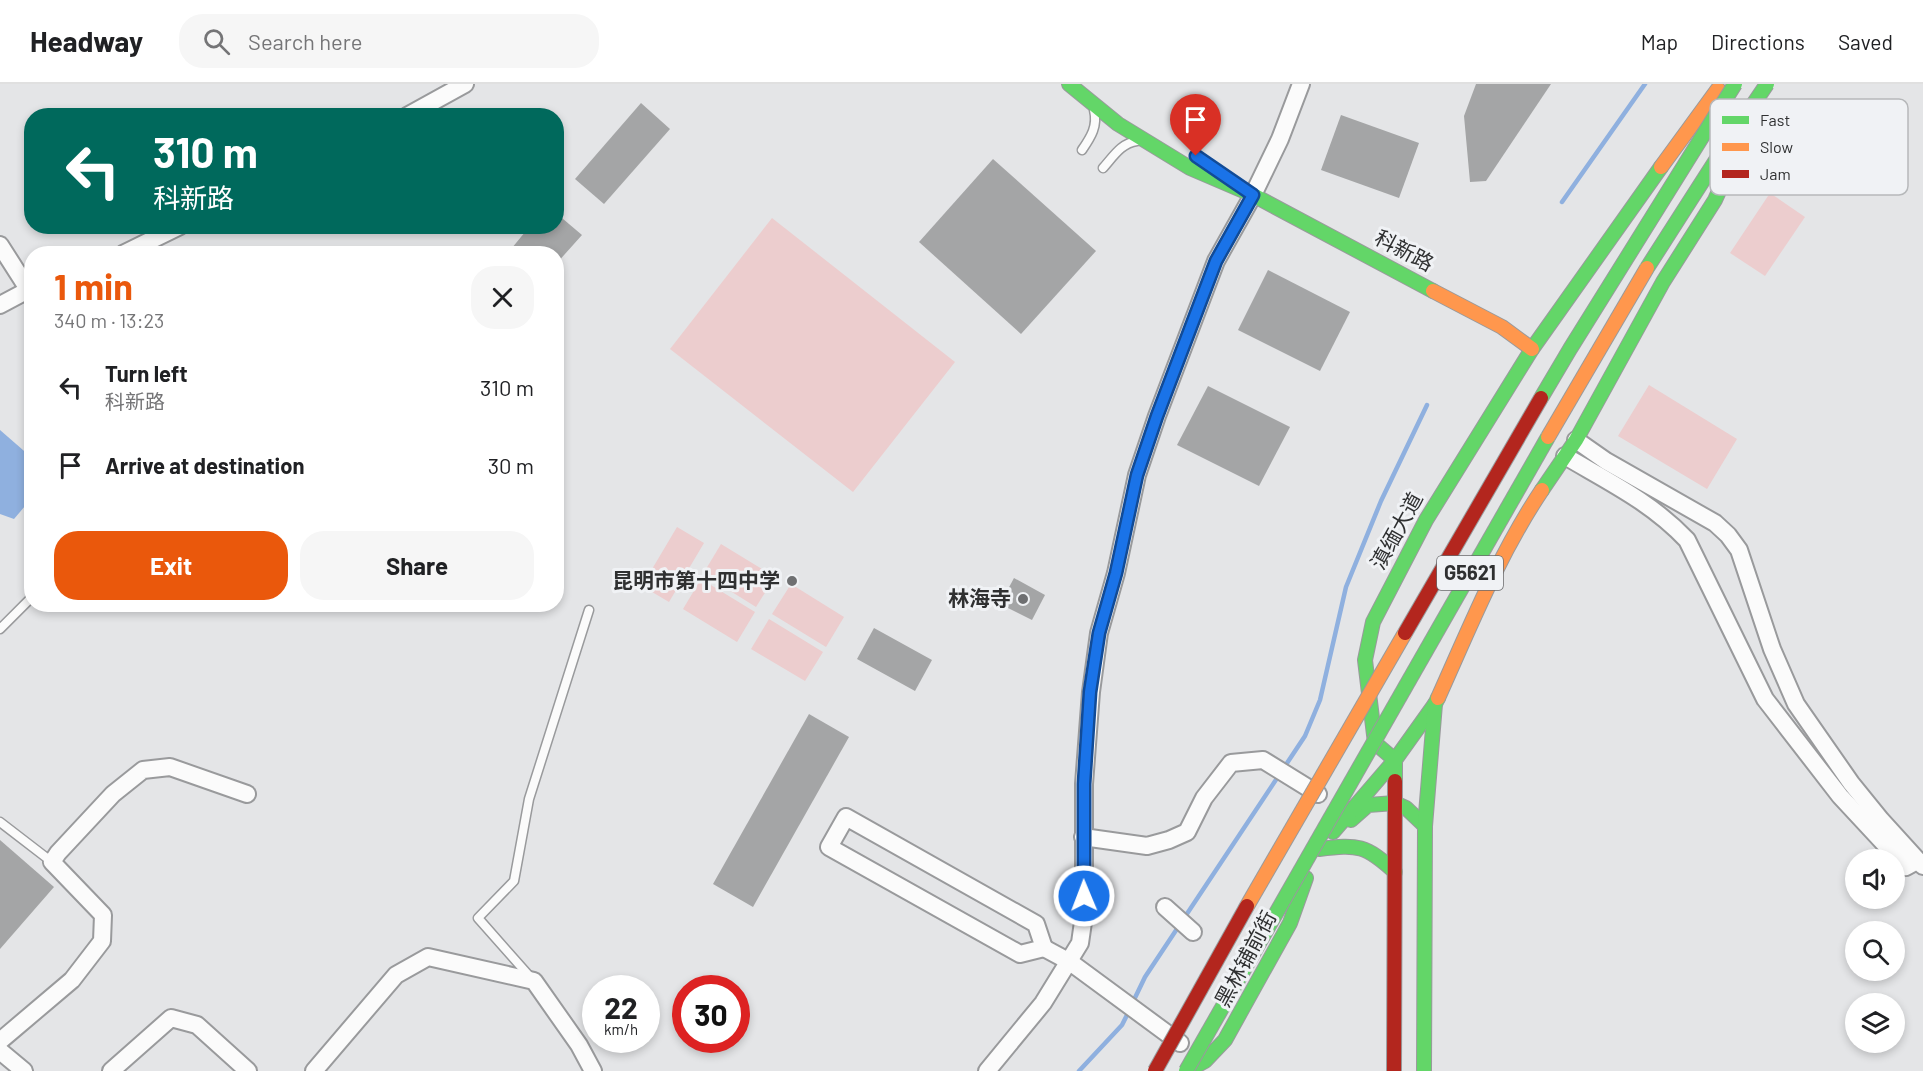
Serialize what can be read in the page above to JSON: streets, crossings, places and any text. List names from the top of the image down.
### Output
{
  "streets": {
    "main road": [
      "科新路",
      "滇缅大道",
      "G5621",
      "黑林铺前街"
    ]
  },
  "crossings": [
    ["科新路", "滇缅大道"],
    ["G5621", "黑林铺前街"]
  ],
  "places": ["昆明市第十四中学", "林海寺"],
  "legend": ["Fast", "Slow", "Jam"],
  "page": {
    "header": "Headway",
    "search": "Search here",
    "nav": ["Map", "Directions", "Saved"],
    "turn": ["310 m", "科新路"],
    "heading": ["1 min", "340 m · 13:23"],
    "list": [
      {
        "name": "Turn left",
        "note": "科新路",
        "value": "310 m"
      },
      {
        "name": "Arrive at destination",
        "value": "30 m"
      }
    ],
    "buttons": ["Exit", "Share"],
    "speed": "22 km/h",
    "limit": "30"
  }
}
